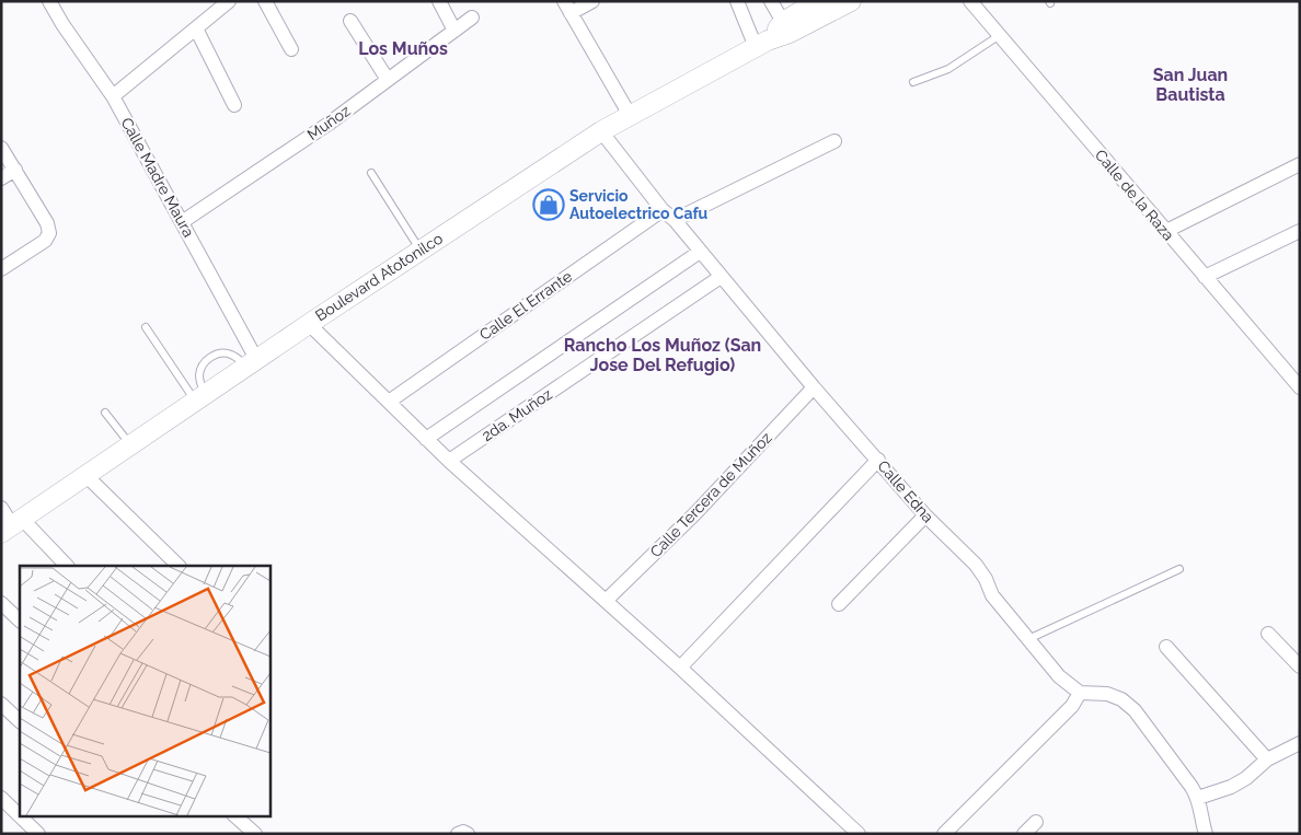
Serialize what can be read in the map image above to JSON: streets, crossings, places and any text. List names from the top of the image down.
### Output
{
  "streets": {
    "street": [
      "Muñoz",
      "Calle Madre Maura",
      "Calle de la Raza",
      "Boulevard Atotonilco",
      "Calle El Errante",
      "2da. Muñoz",
      "Calle Edna",
      "Calle Tercera de Muñoz"
    ]
  },
  "crossings": [
    ["Muñoz", "Calle Madre Maura"],
    ["Calle Madre Maura", "Boulevard Atotonilco"],
    ["Boulevard Atotonilco", "Calle Edna"],
    ["Calle El Errante", "Calle Edna"],
    ["2da. Muñoz", "Calle Edna"],
    ["Calle Edna", "Calle Tercera de Muñoz"]
  ],
  "districts": ["Los Muños", "San Juan Bautista", "Rancho Los Muñoz (San Jose Del Refugio)"],
  "places": {
    "shop": ["Servicio Autoelectrico Cafu"]
  }
}
